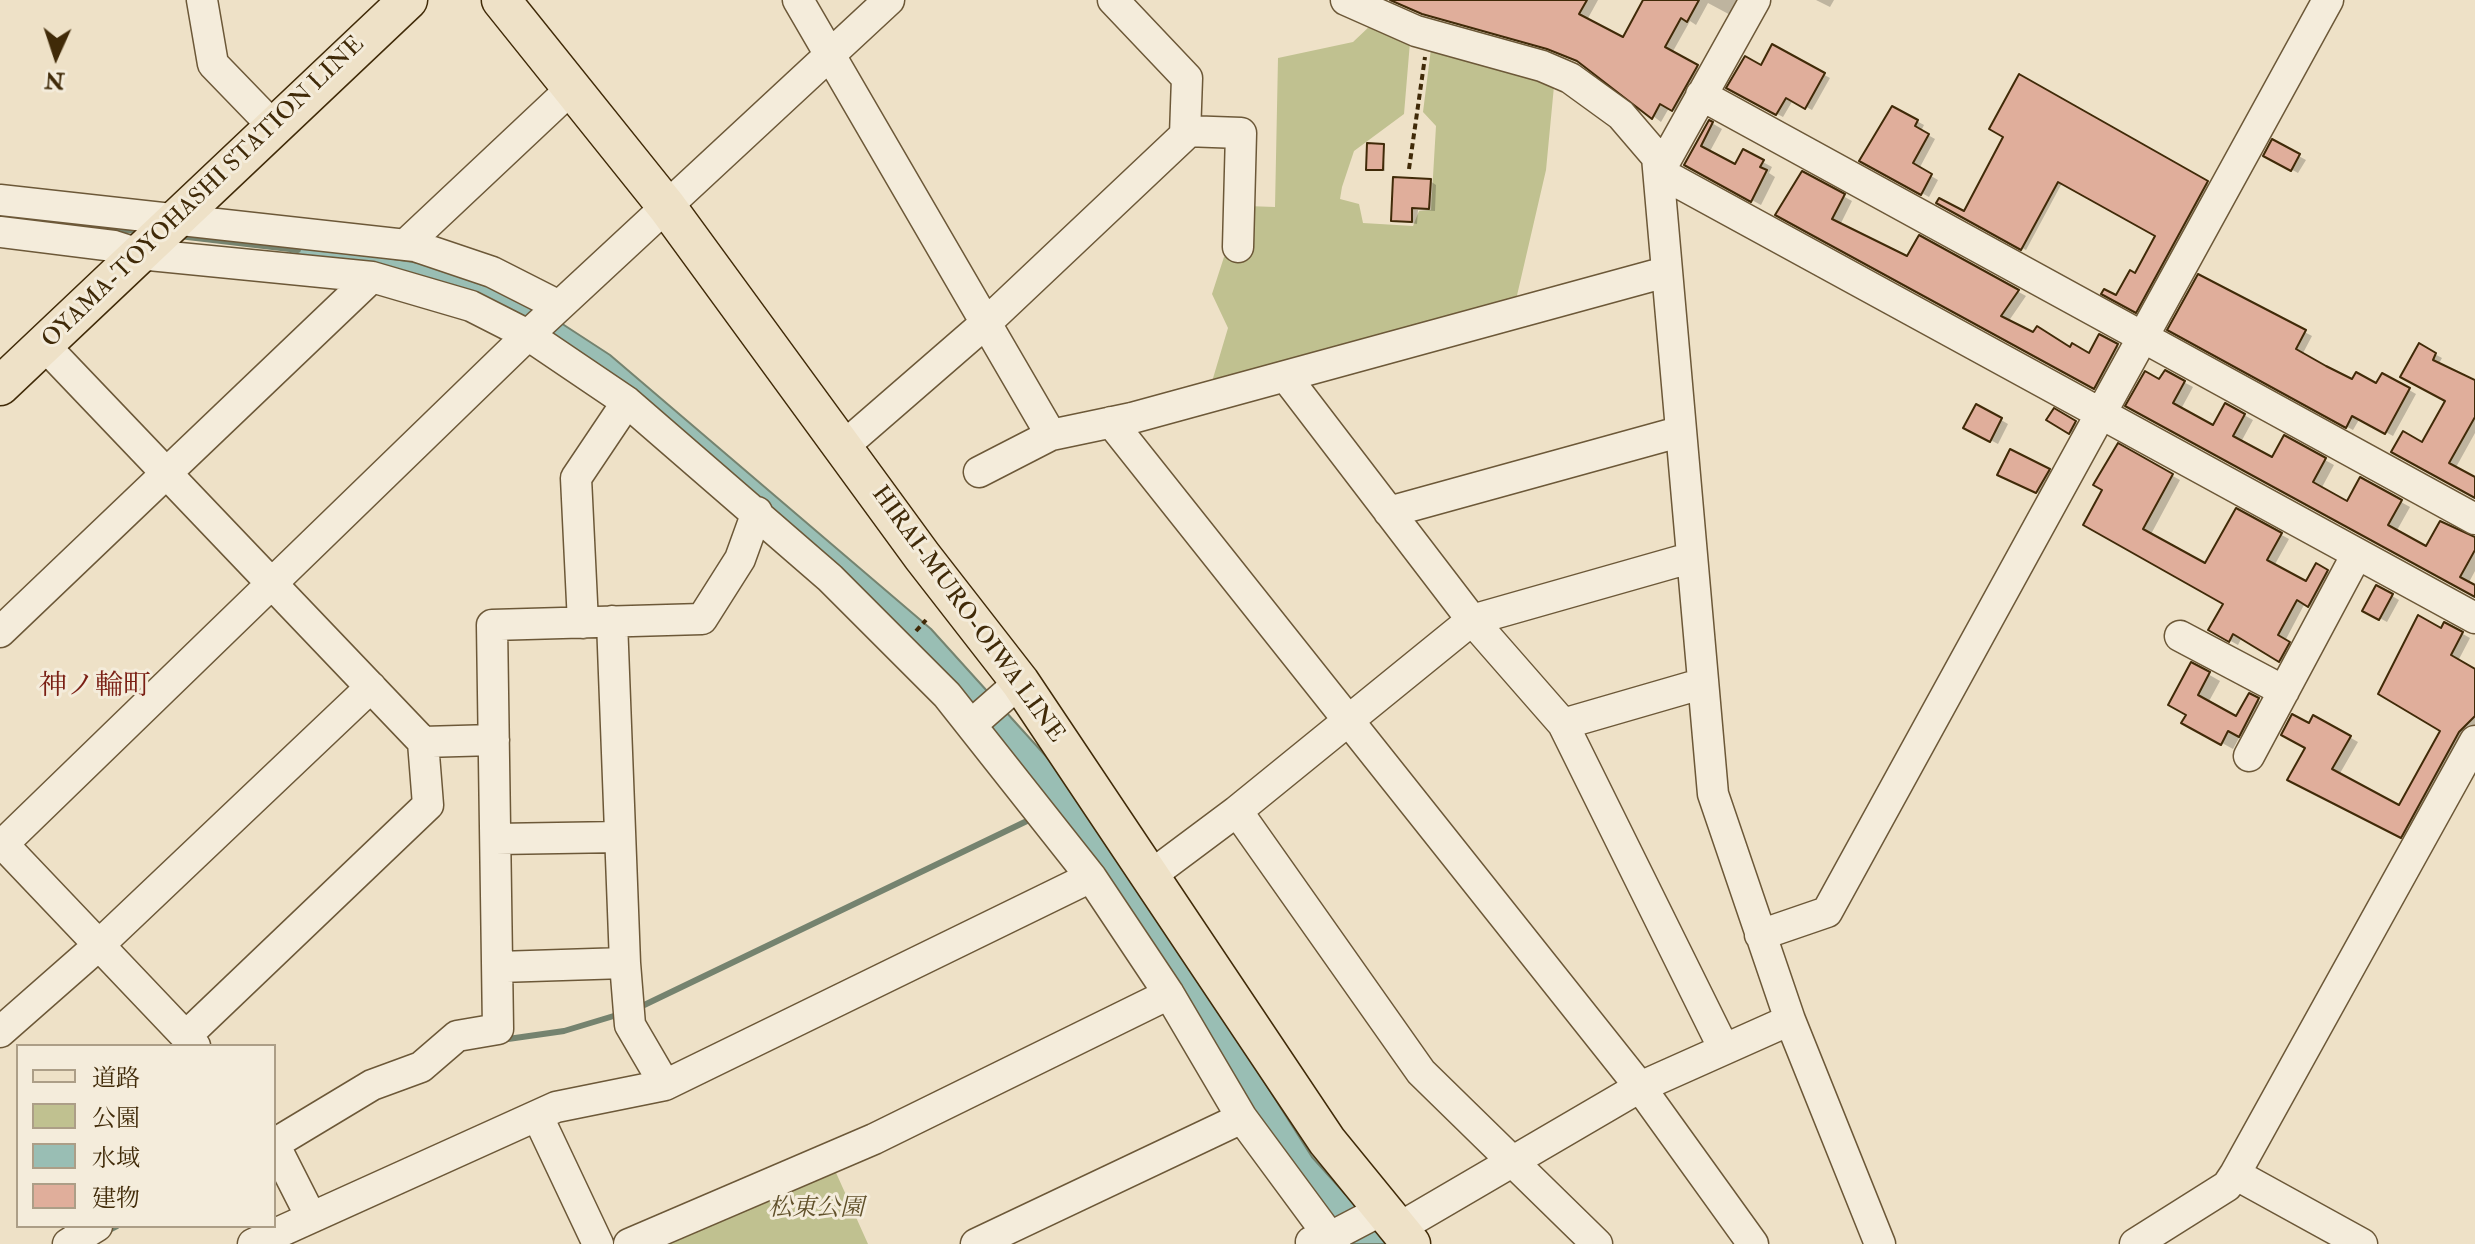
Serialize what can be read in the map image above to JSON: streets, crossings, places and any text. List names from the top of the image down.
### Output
{
  "streets": {
    "main road": ["OYAMA-TOYOHASHI STATION LINE", "HIRAI-MURO-OIWA LINE"]
  },
  "districts": ["神ノ輪町"],
  "parks": ["松東公園"],
  "legend": [
    "道路",
    "公園",
    "水域",
    "建物"
  ],
  "north": "bottom"
}
